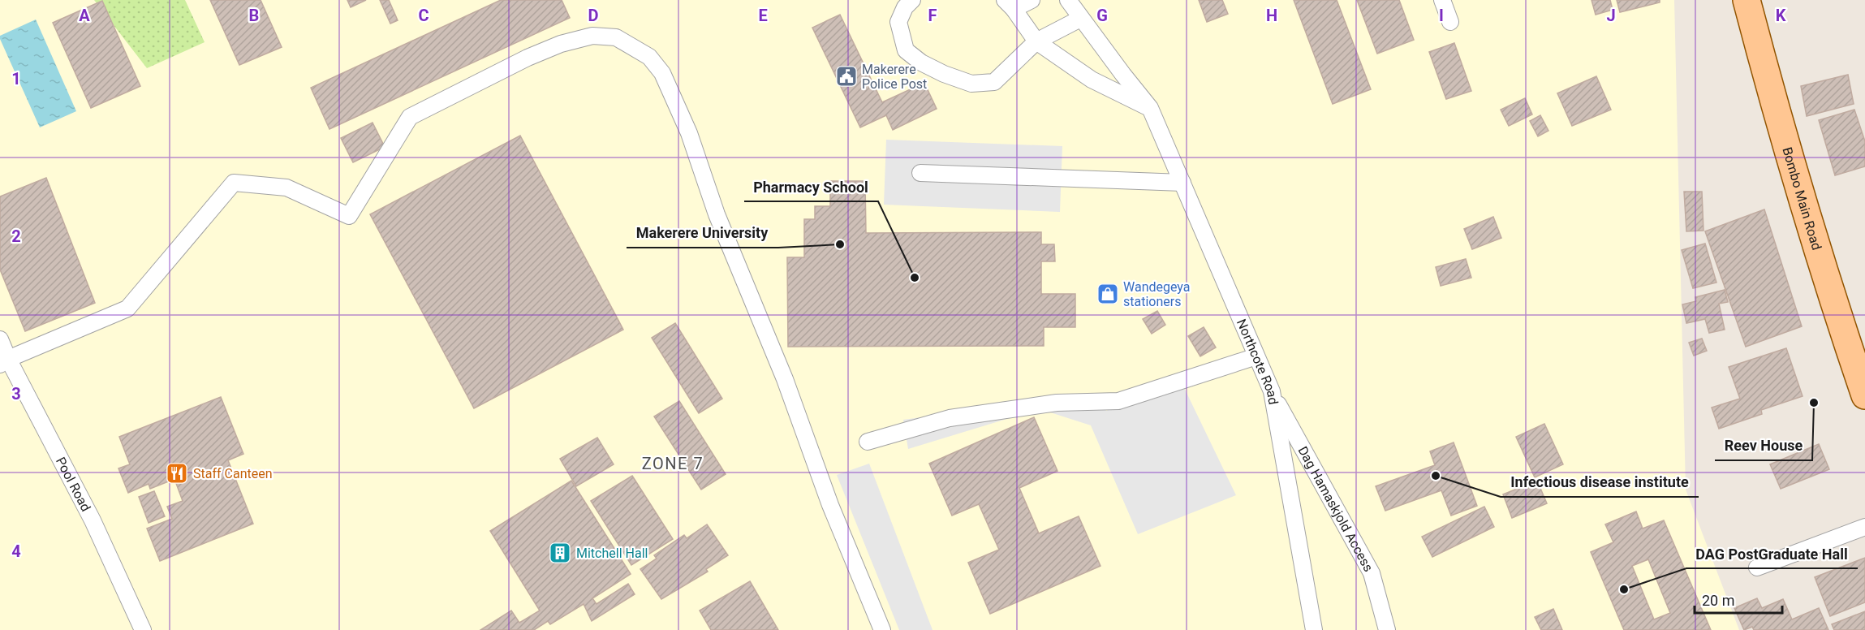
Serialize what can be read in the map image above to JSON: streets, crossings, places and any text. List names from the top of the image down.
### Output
{
  "streets": {
    "main road": ["Bombo Main Road"],
    "lane": ["Northcote Road", "Pool Road", "Dag Hamaskjold Access"]
  },
  "crossings": [
    ["Northcote Road", "Dag Hamaskjold Access"]
  ],
  "districts": ["ZONE 7"],
  "places": {
    "public building": ["Makerere Police Post"],
    "other": [
      "Makerere University",
      "Pharmacy School",
      "Reev House",
      "Infectious disease institute",
      "DAG PostGraduate Hall"
    ],
    "shop": ["Wandegeya stationers"],
    "restaurant": ["Staff Canteen"],
    "building": ["Mitchell Hall"]
  },
  "scale_bar": "20 m",
  "grid": {
    "columns": [
      "A",
      "B",
      "C",
      "D",
      "E",
      "F",
      "G",
      "H",
      "I",
      "J",
      "K"
    ],
    "rows": [
      "1",
      "2",
      "3",
      "4"
    ]
  }
}
